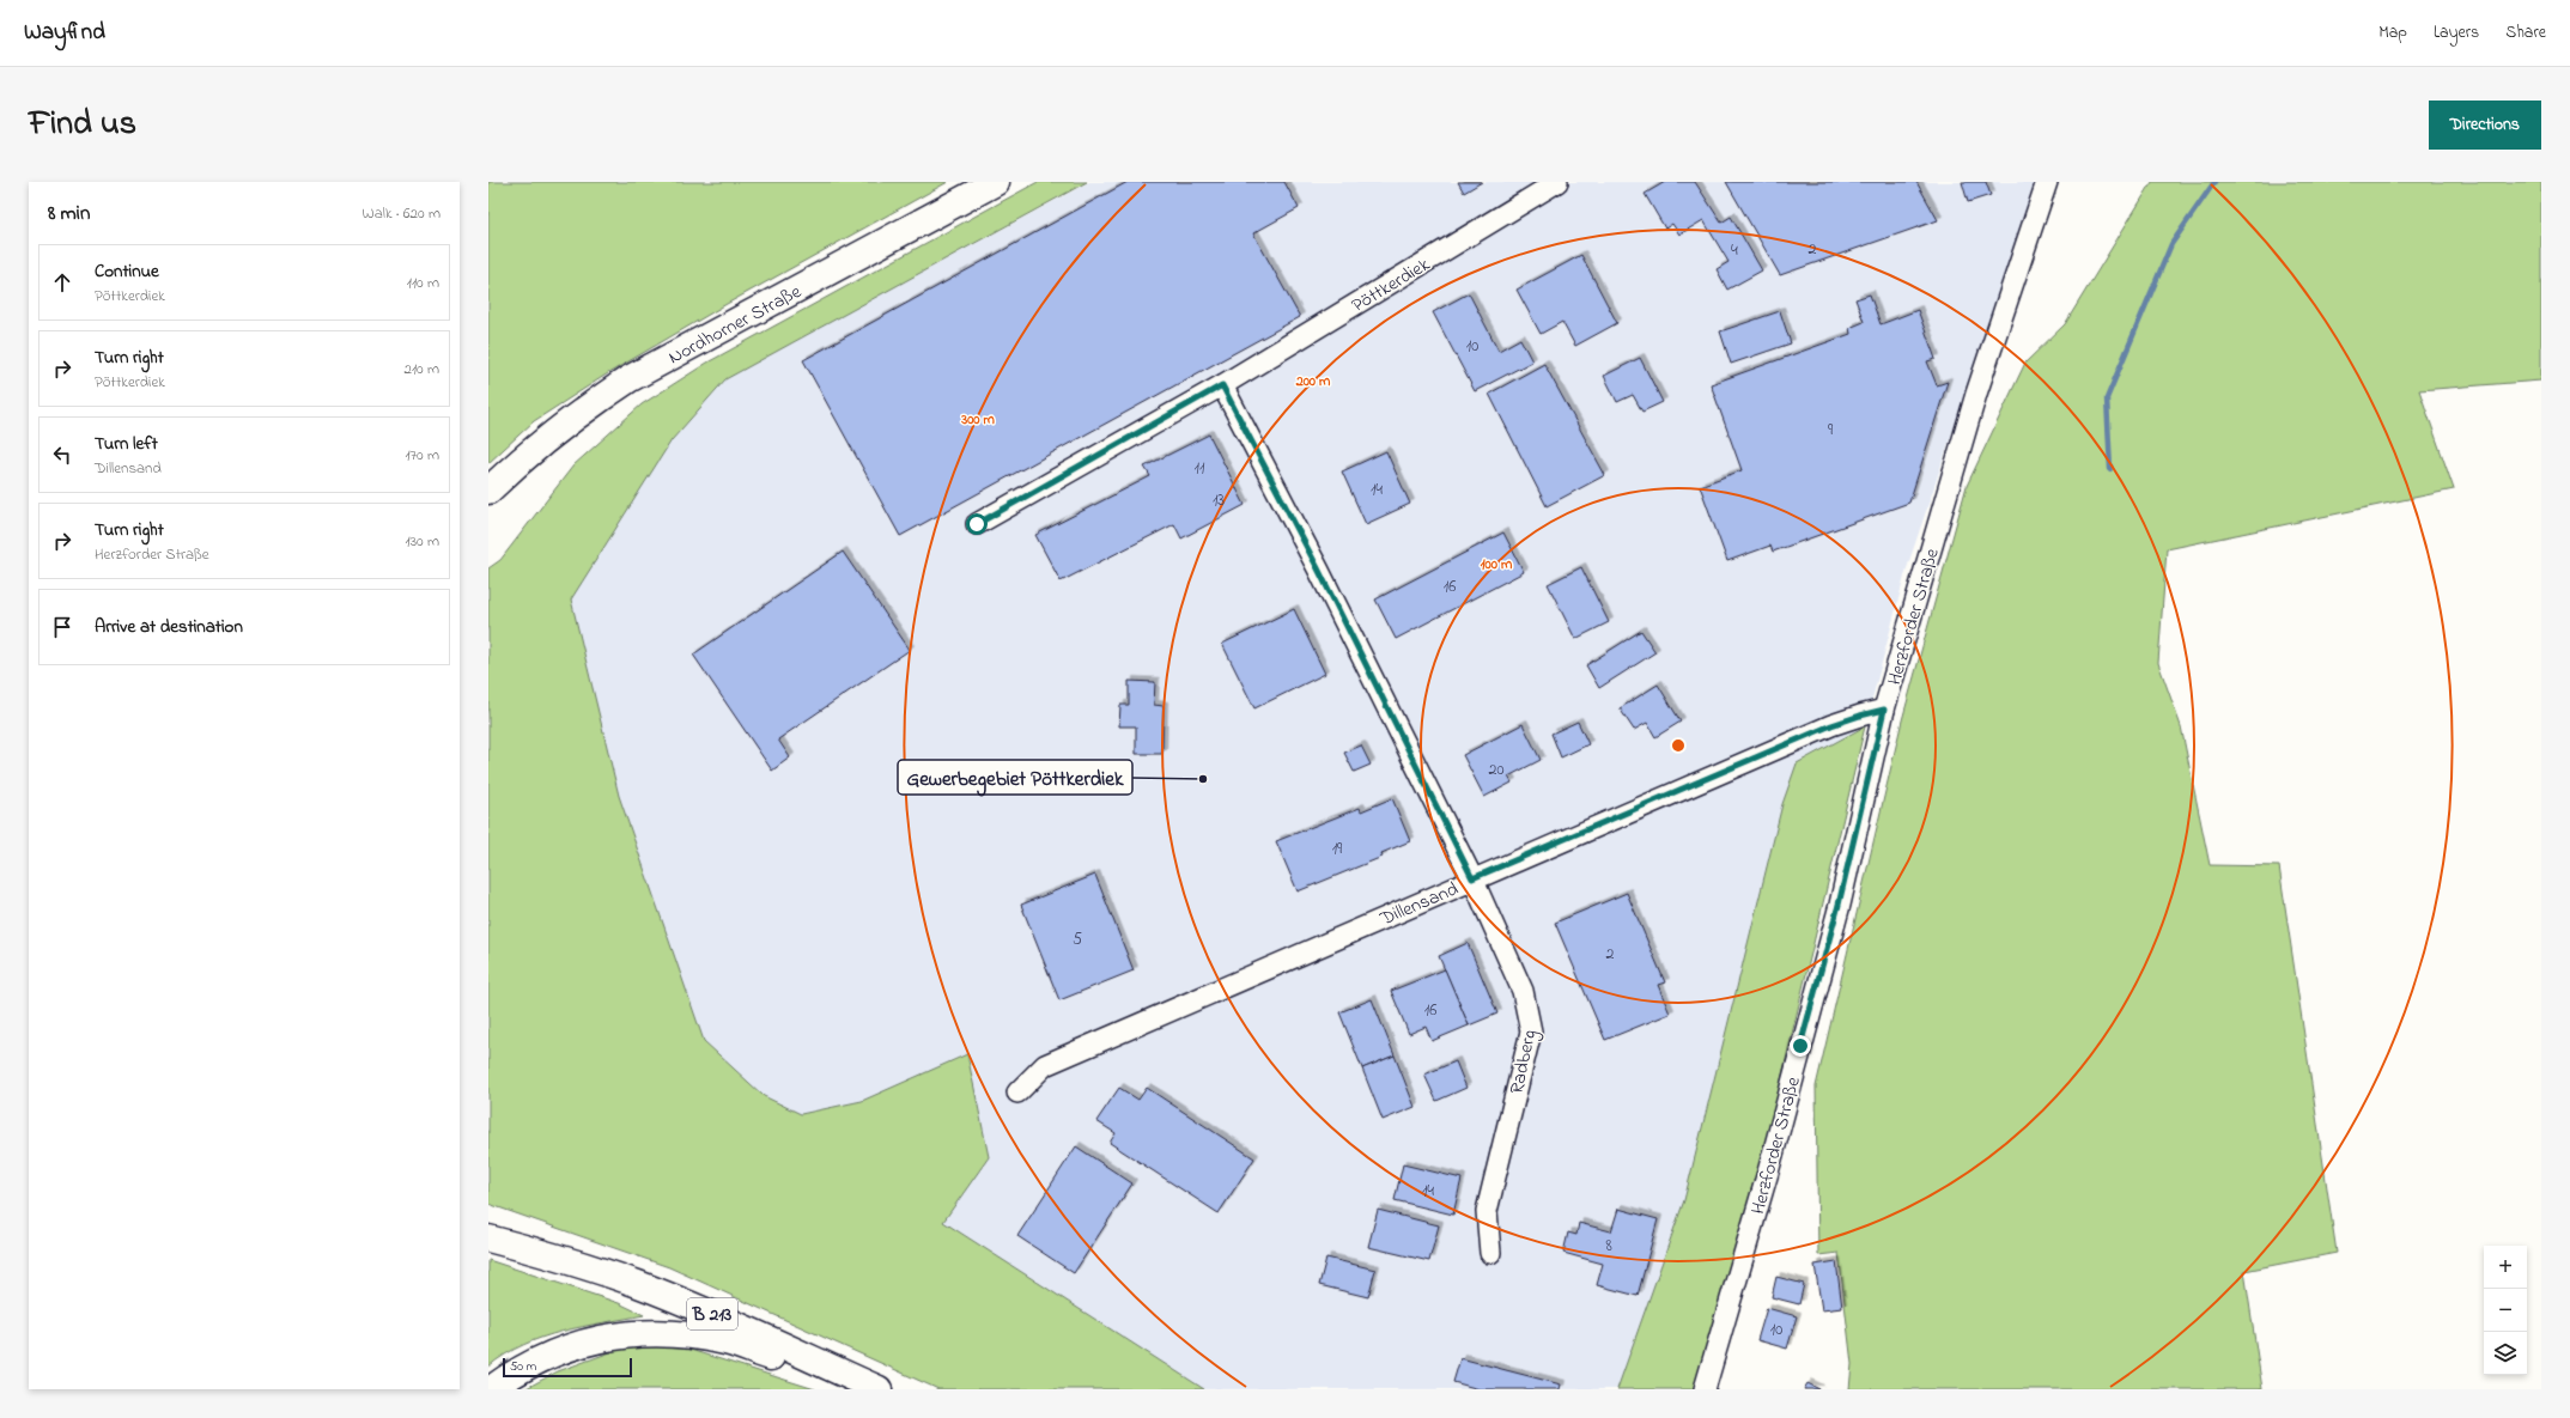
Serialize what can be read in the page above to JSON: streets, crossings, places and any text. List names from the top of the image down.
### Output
{
  "streets": {
    "main road": ["Nordhorner Straße", "B 213"],
    "street": [
      "Pöttkerdiek",
      "Herzforder Straße",
      "Dillensand",
      "Radberg"
    ]
  },
  "crossings": [
    ["Herzforder Straße", "Dillensand"],
    ["Dillensand", "Radberg"]
  ],
  "places": ["Gewerbegebiet Pöttkerdiek"],
  "house_numbers": [
    "2",
    "4",
    "10",
    "9",
    "11",
    "14",
    "13",
    "16",
    "20",
    "19",
    "5",
    "2",
    "16",
    "14",
    "8",
    "10"
  ],
  "scale_bar": "50 m",
  "page": {
    "header": "Wayfind",
    "nav": ["Map", "Layers", "Share"],
    "title": "Find us",
    "buttons": "Directions",
    "heading": ["8 min", "Walk · 620 m"],
    "list": [
      ["Continue", "Pöttkerdiek", "110 m"],
      ["Turn right", "Pöttkerdiek", "210 m"],
      ["Turn left", "Dillensand", "170 m"],
      ["Turn right", "Herzforder Straße", "130 m"],
      "Arrive at destination"
    ],
    "map_buttons": ["+", "−"],
    "scale": "50 m"
  },
  "rings": ["200 m", "300 m", "100 m"]
}
